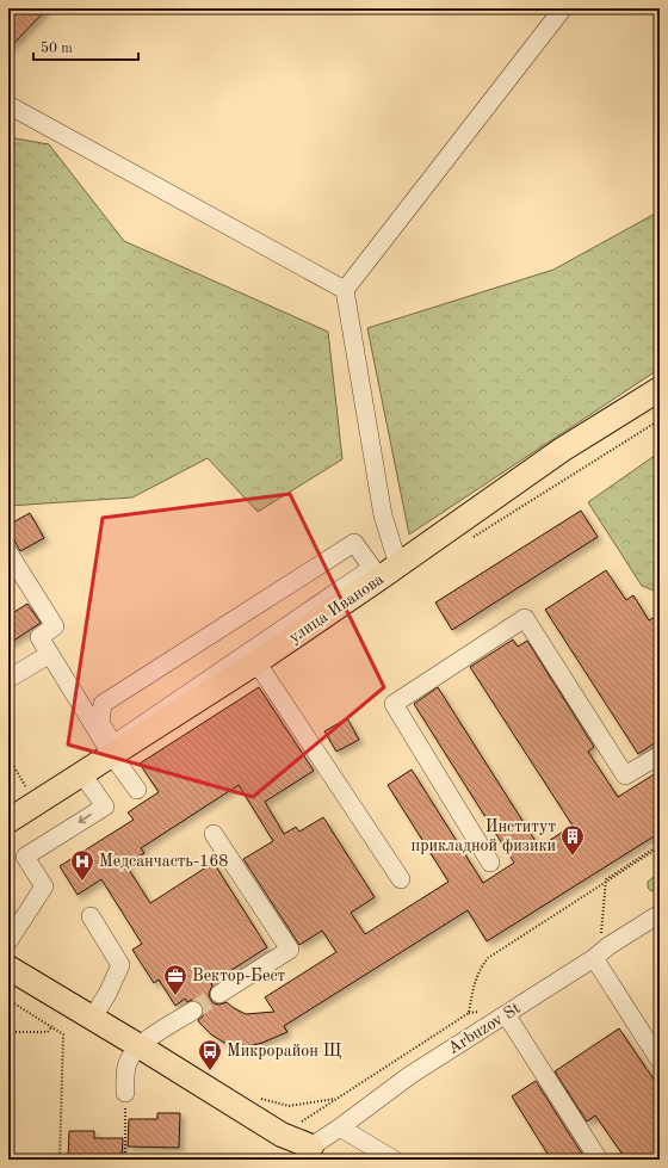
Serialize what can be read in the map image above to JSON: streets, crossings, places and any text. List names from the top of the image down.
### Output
{
  "streets": {
    "main road": ["улица Иванова"],
    "street": ["Arbuzov St"]
  },
  "places": {
    "building": ["Институт прикладной физики"],
    "hospital": ["Медсанчасть-168"],
    "office": ["Вектор-Бeст"],
    "bus stop": ["Микрорайон Щ"]
  },
  "scale_bar": "50 m"
}
